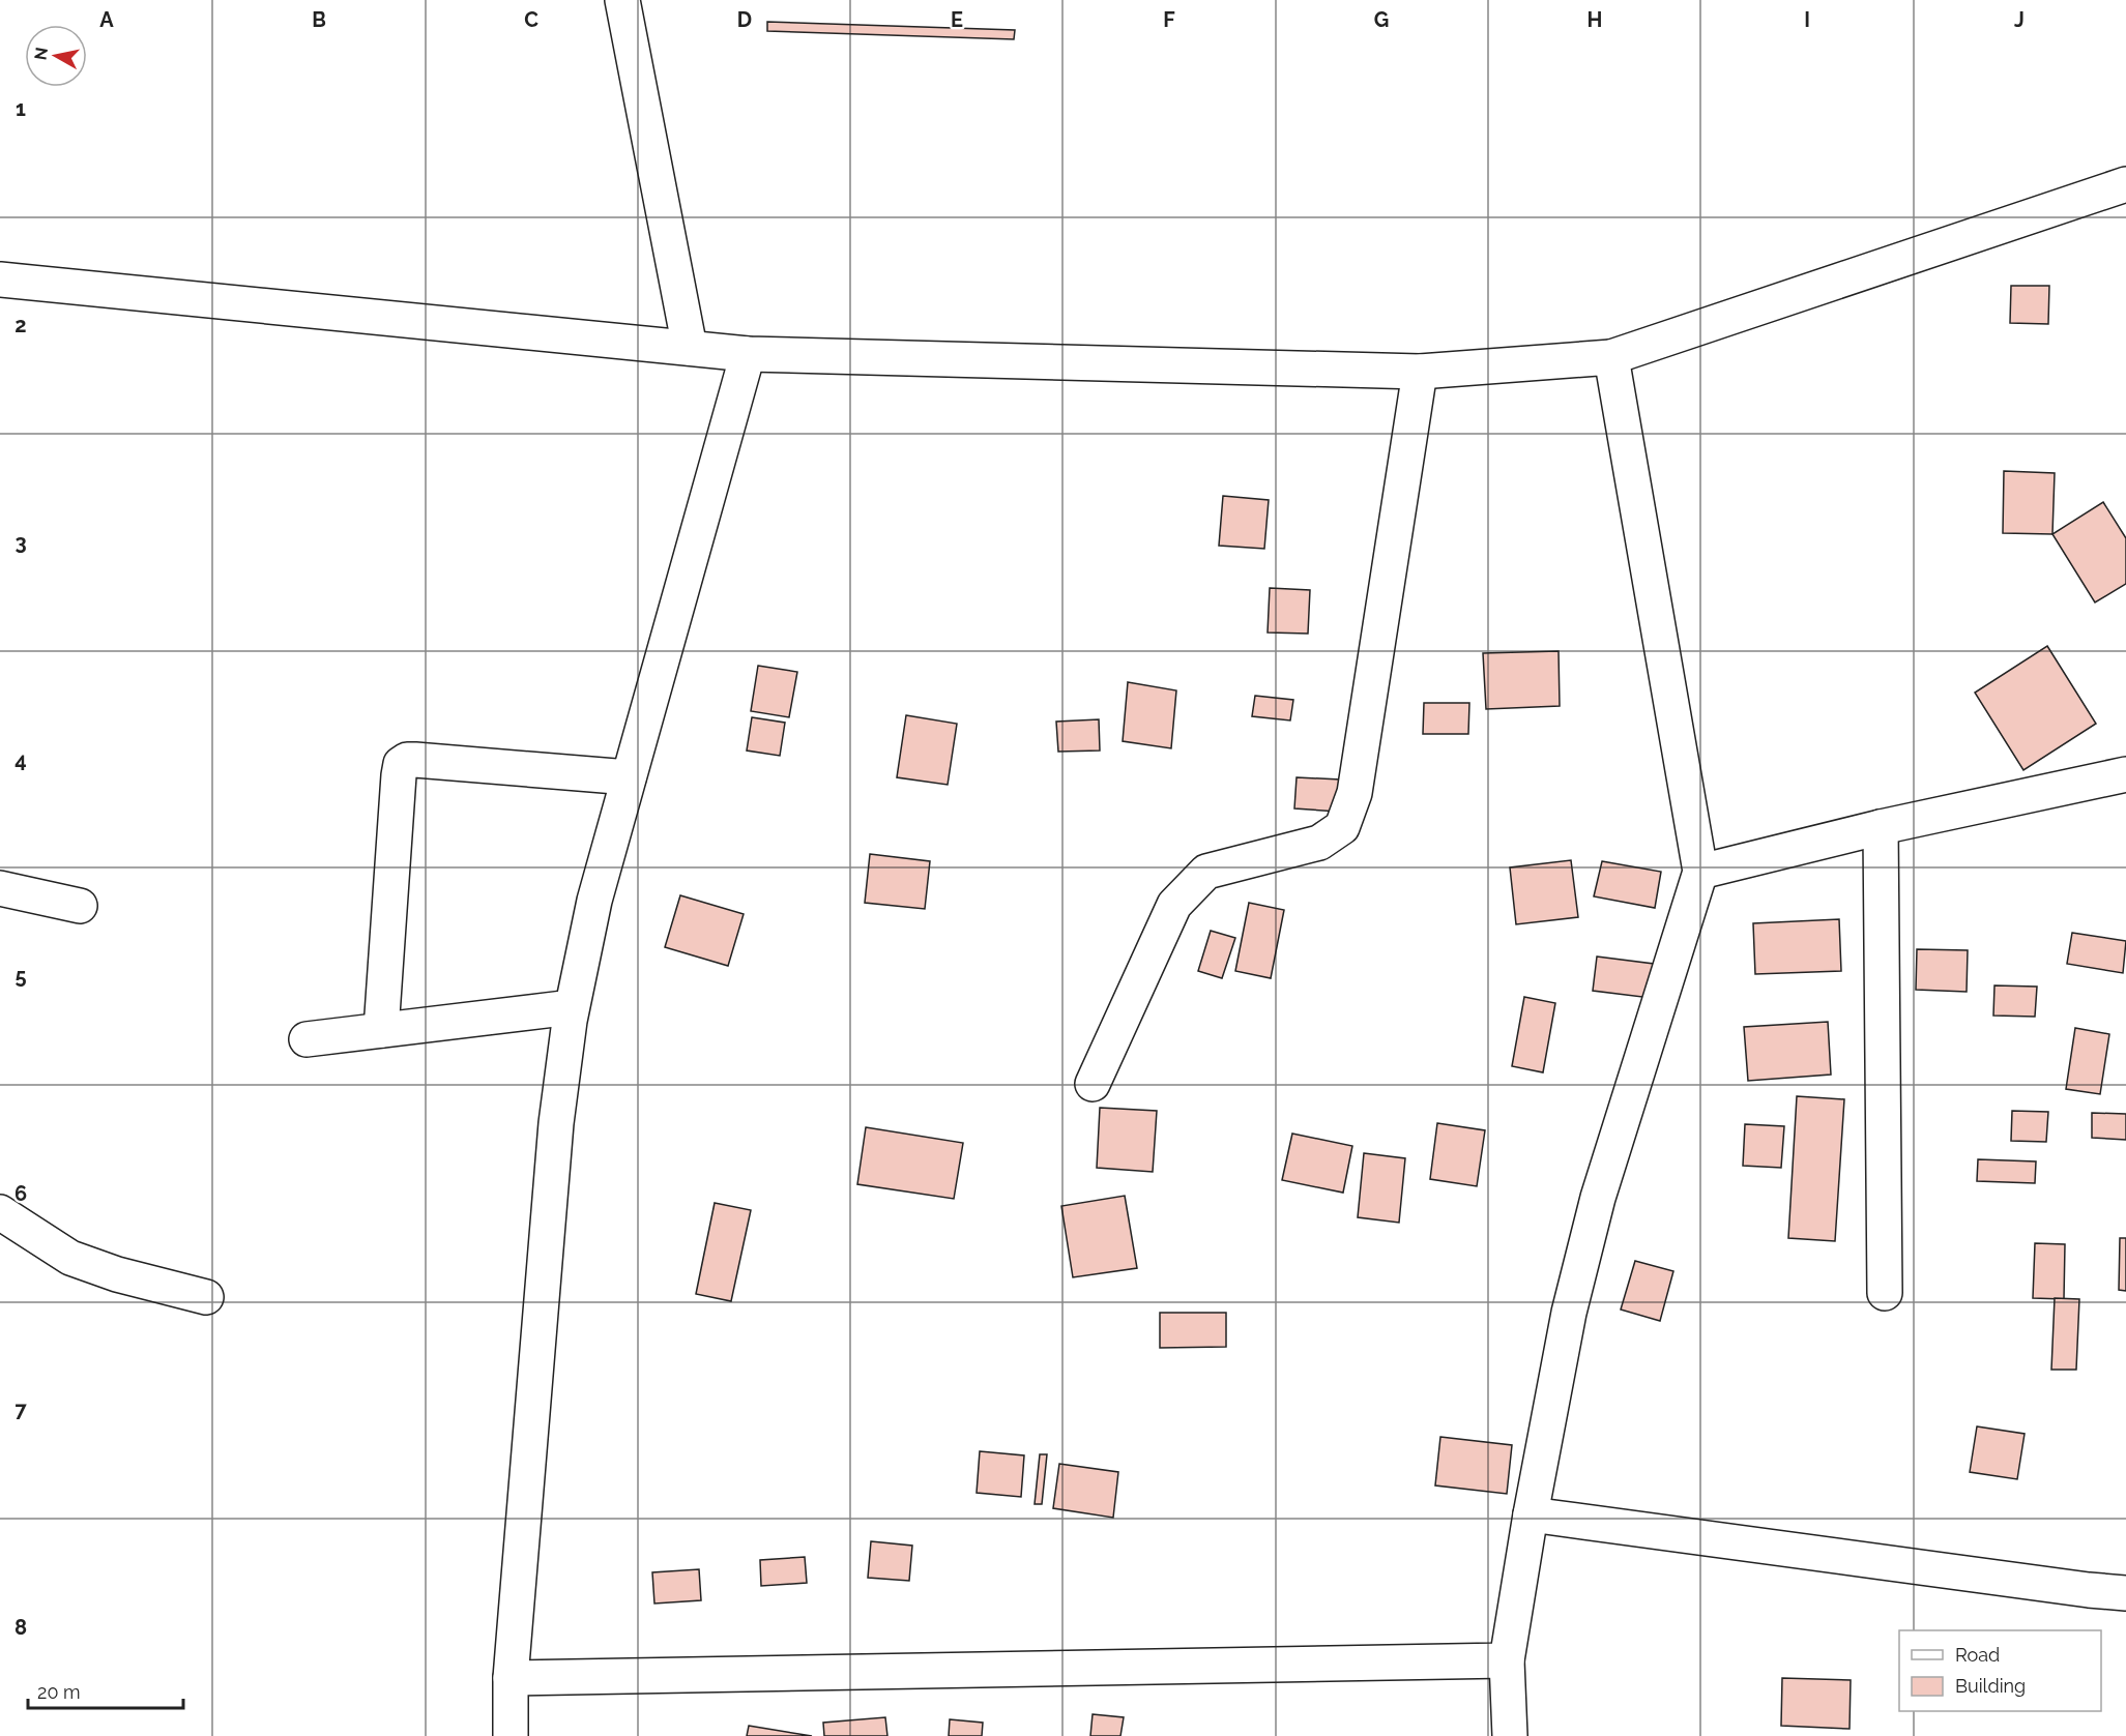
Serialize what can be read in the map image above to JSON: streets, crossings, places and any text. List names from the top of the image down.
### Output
{
  "legend": ["Road", "Building"],
  "scale_bar": "20 m",
  "north": "left",
  "grid": {
    "columns": [
      "A",
      "B",
      "C",
      "D",
      "E",
      "F",
      "G",
      "H",
      "I",
      "J"
    ],
    "rows": [
      "1",
      "2",
      "3",
      "4",
      "5",
      "6",
      "7",
      "8"
    ]
  }
}
